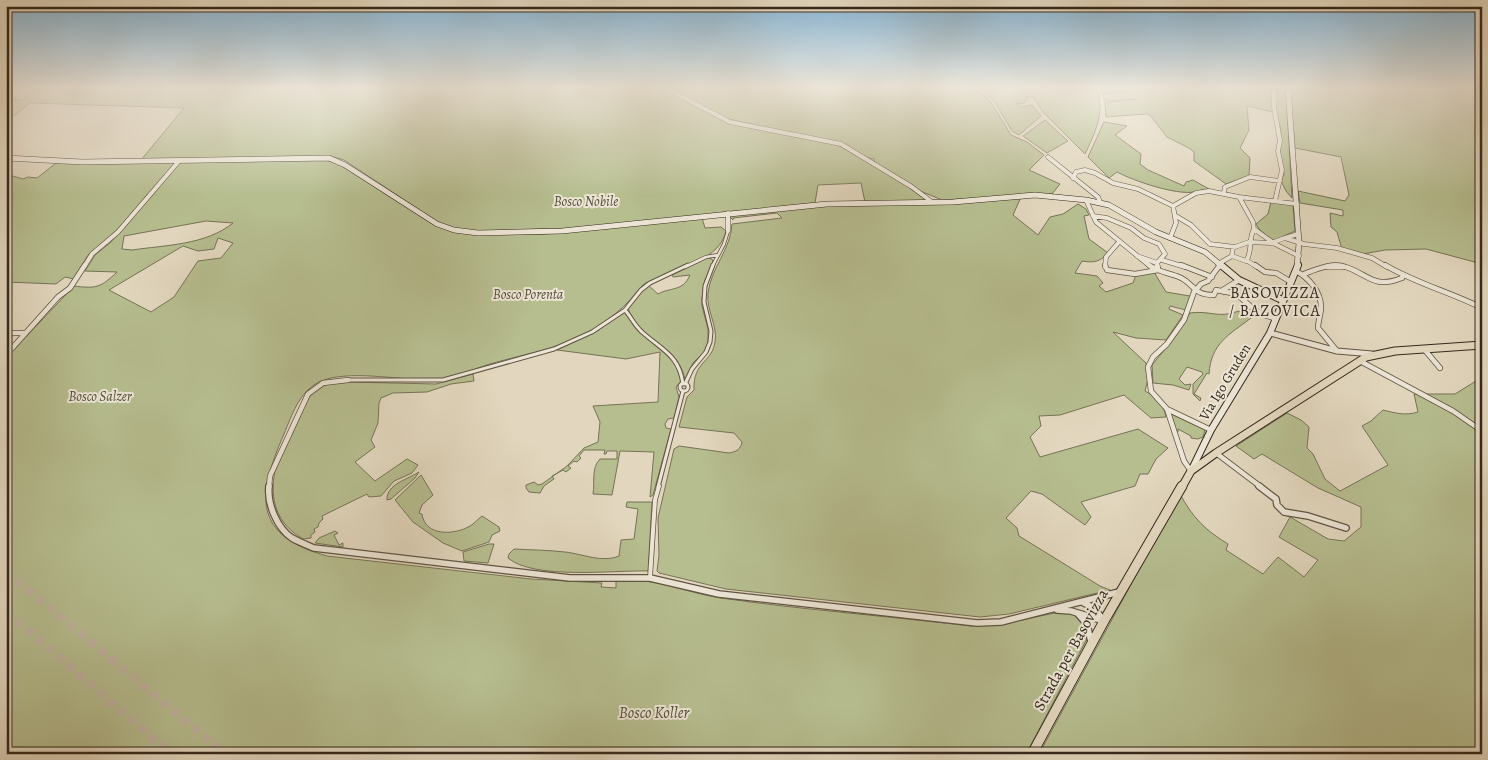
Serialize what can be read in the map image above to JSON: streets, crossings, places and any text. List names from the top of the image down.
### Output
{
  "streets": {
    "main road": ["Via Igo Gruden", "Strada per Basovizza"]
  },
  "crossings": [
    ["Via Igo Gruden", "Strada per Basovizza"]
  ],
  "districts": ["BASOVIZZA / BAZOVICA"],
  "parks": [
    "Bosco Nobile",
    "Bosco Porenta",
    "Bosco Salzer",
    "Bosco Koller"
  ]
}
